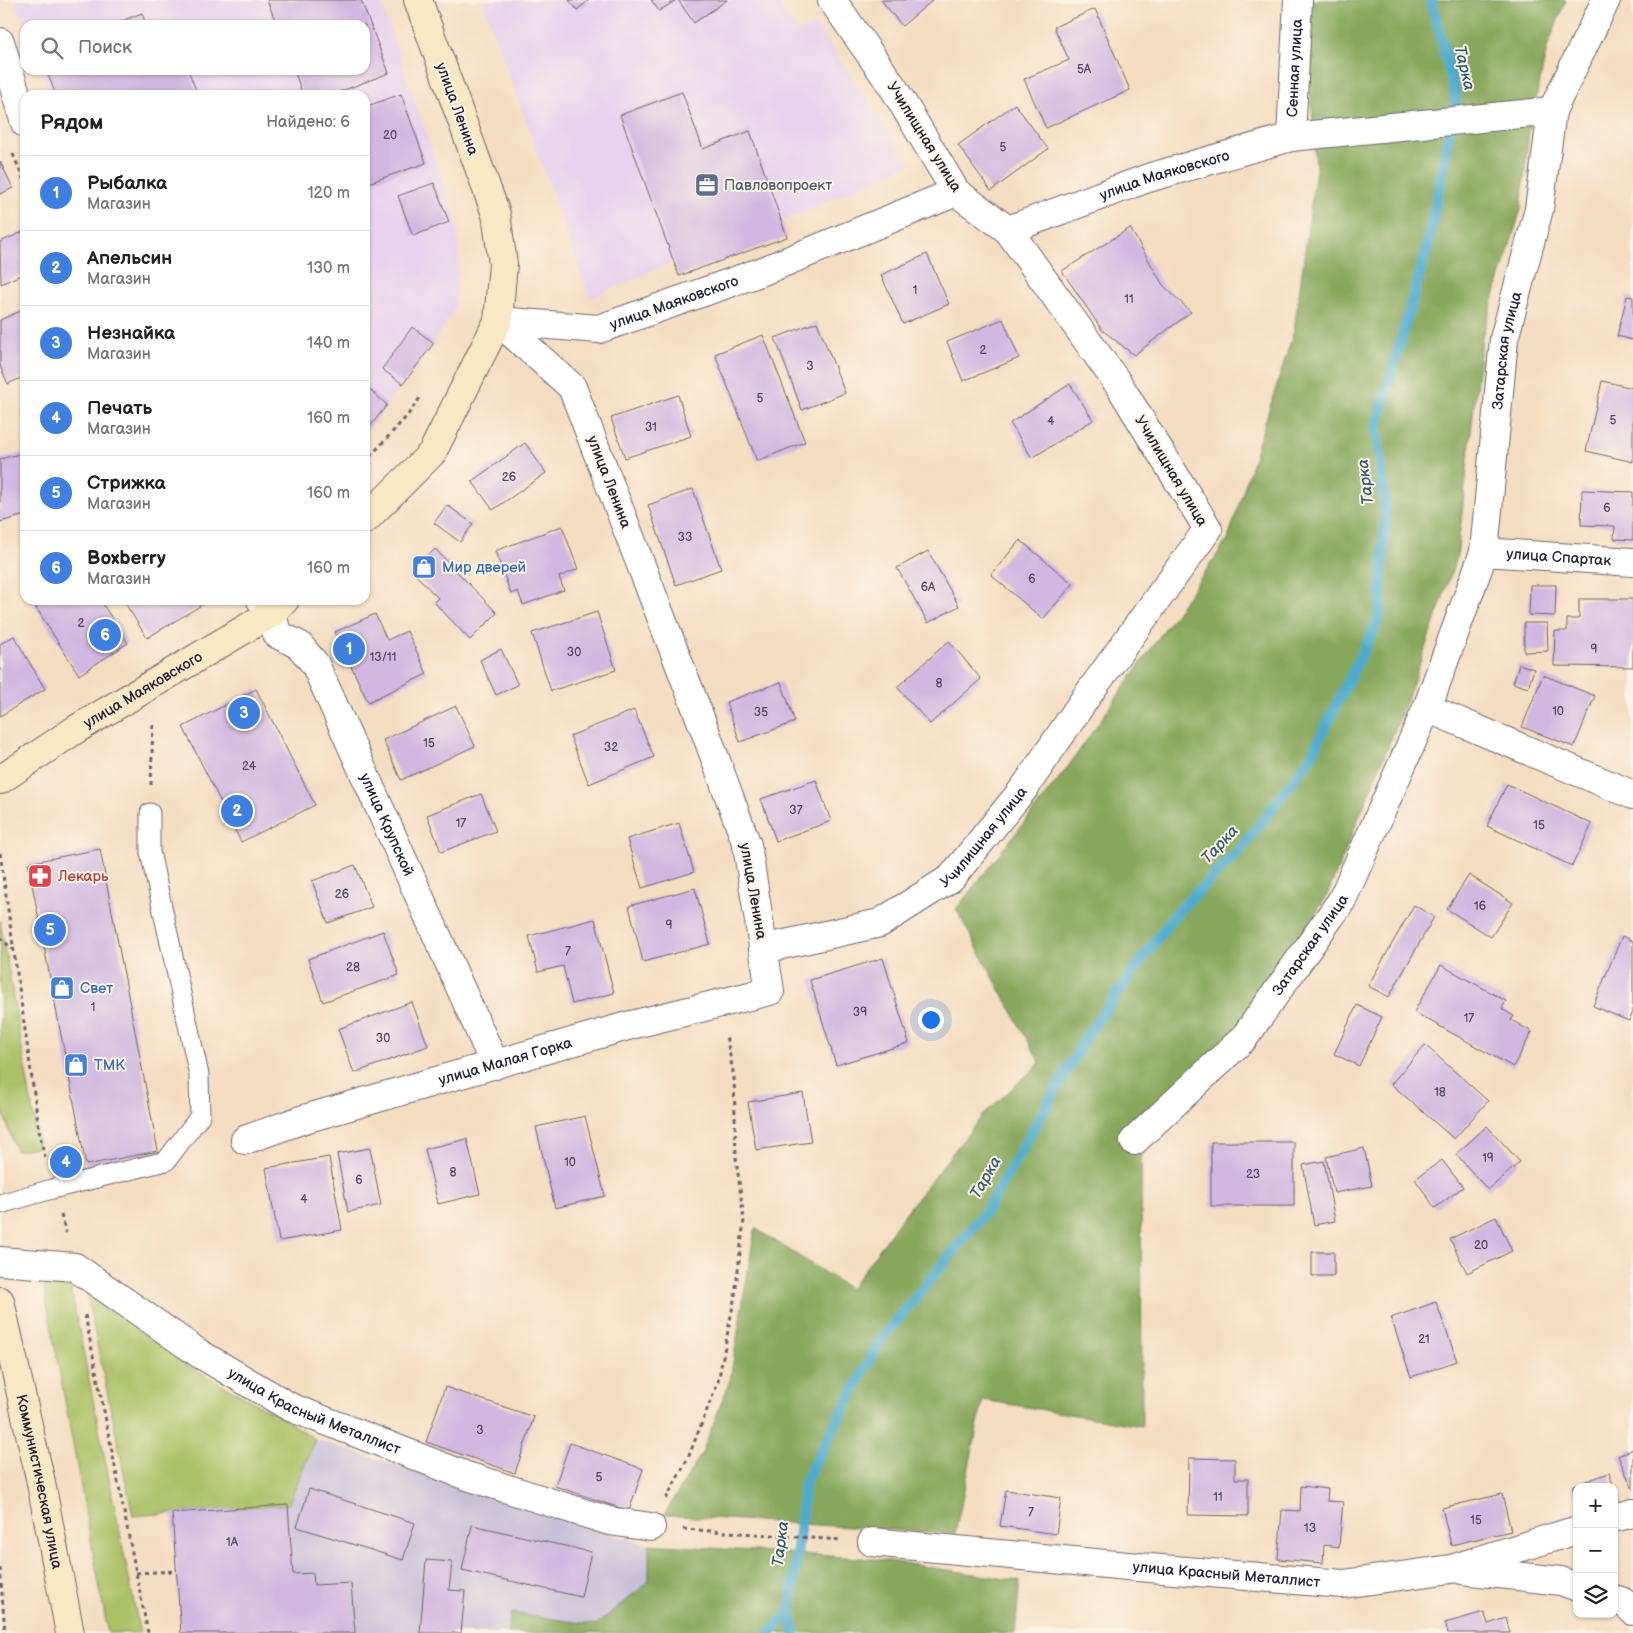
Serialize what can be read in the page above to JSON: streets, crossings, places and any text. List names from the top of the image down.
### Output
{
  "streets": {
    "street": [
      "Сенная улица",
      "улица Ленина",
      "Училищная улица",
      "улица Маяковского",
      "Затарская улица",
      "улица Спартак",
      "улица Крупской",
      "улица Малая Горка",
      "улица Красный Металлист",
      "Коммунистическая улица"
    ]
  },
  "crossings": [
    ["Сенная улица", "улица Маяковского"],
    ["улица Ленина", "Училищная улица"],
    ["улица Ленина", "улица Маяковского"],
    ["улица Ленина", "улица Малая Горка"],
    ["Училищная улица", "улица Маяковского"],
    ["улица Маяковского", "Затарская улица"],
    ["Затарская улица", "улица Спартак"],
    ["улица Крупской", "улица Малая Горка"]
  ],
  "water": ["Тарка"],
  "places": {
    "office": ["Павловопроект"],
    "shop": ["Мир дверей", "Свет", "ТМК"],
    "pharmacy": ["Лекарь"]
  },
  "house_numbers": [
    "5А",
    "20",
    "5",
    "1",
    "11",
    "2",
    "3",
    "5",
    "5",
    "4",
    "31",
    "26",
    "6",
    "33",
    "6",
    "6А",
    "2",
    "9",
    "30",
    "13/11",
    "8",
    "10",
    "35",
    "15",
    "32",
    "24",
    "37",
    "17",
    "15",
    "26",
    "16",
    "9",
    "7",
    "28",
    "1",
    "39",
    "17",
    "30",
    "18",
    "19",
    "10",
    "8",
    "23",
    "6",
    "4",
    "20",
    "21",
    "3",
    "5",
    "11",
    "7",
    "15",
    "13",
    "1А"
  ],
  "page": {
    "search": "Поиск",
    "heading": ["Рядом", "Найдено: 6"],
    "list": [
      {
        "mark": "1",
        "name": "Рыбалка",
        "note": "Магазин",
        "value": "120 m"
      },
      {
        "mark": "2",
        "name": "Апельсин",
        "note": "Магазин",
        "value": "130 m"
      },
      {
        "mark": "3",
        "name": "Незнайка",
        "note": "Магазин",
        "value": "140 m"
      },
      {
        "mark": "4",
        "name": "Печать",
        "note": "Магазин",
        "value": "160 m"
      },
      {
        "mark": "5",
        "name": "Стрижка",
        "note": "Магазин",
        "value": "160 m"
      },
      {
        "mark": "6",
        "name": "Boxberry",
        "note": "Магазин",
        "value": "160 m"
      }
    ],
    "pins": [
      "6",
      "1",
      "3",
      "2",
      "5",
      "4"
    ],
    "map_buttons": ["+", "−"]
  }
}
